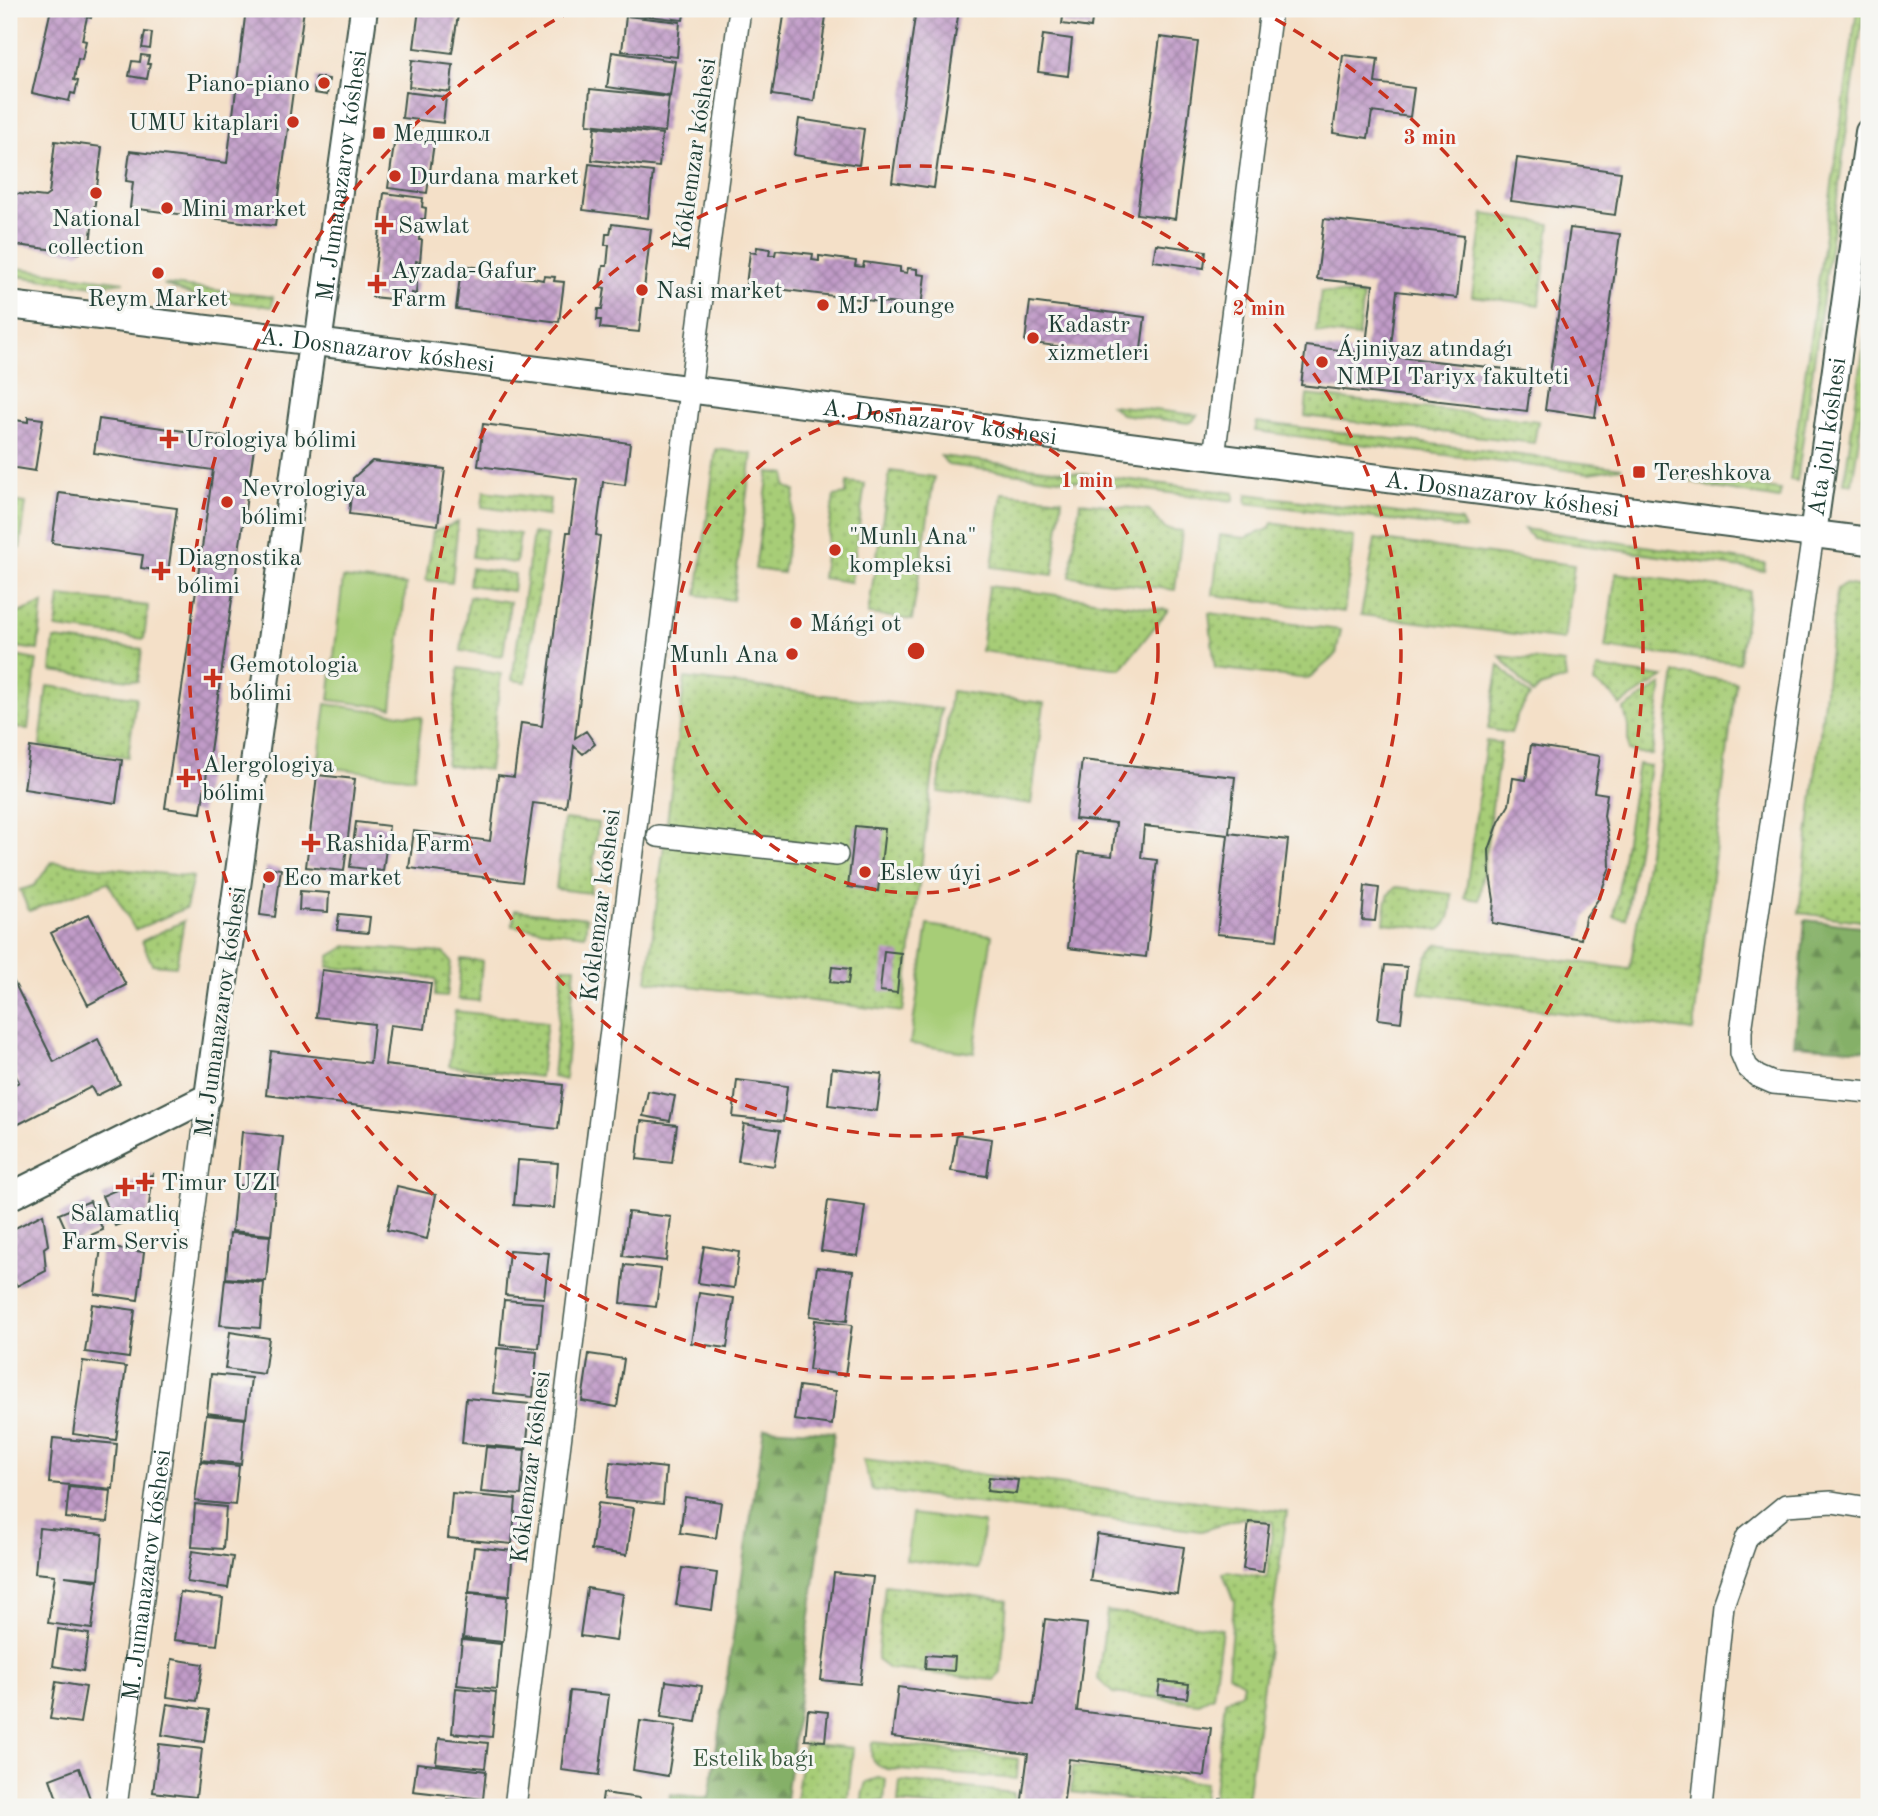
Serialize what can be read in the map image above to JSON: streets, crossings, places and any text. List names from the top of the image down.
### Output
{
  "streets": {
    "main road": ["M. Jumanazarov kóshesi", "A. Dosnazarov kóshesi", "Ata jolı kóshesi"],
    "street": ["Kóklemzar kóshesi"]
  },
  "crossings": [
    ["Kóklemzar kóshesi", "A. Dosnazarov kóshesi"],
    ["M. Jumanazarov kóshesi", "A. Dosnazarov kóshesi"],
    ["A. Dosnazarov kóshesi", "Ata jolı kóshesi"]
  ],
  "parks": ["Estelik baǵı"],
  "places": {
    "other": [
      "Piano-piano",
      "UMU kitaplari",
      "Durdana market",
      "National collection",
      "Mini market",
      "Reym Market",
      "Nasi market",
      "MJ Lounge",
      "Kadastr xizmetleri",
      "Ájiniyaz atındaǵı NMPI Tariyx fakulteti",
      "Nevrologiya bólimi",
      "\"Munlı Ana\" kompleksi",
      "Máńgi ot",
      "Munlı Ana",
      "Eslew úyi",
      "Eco market"
    ],
    "transit": ["Медшкол", "Tereshkova"],
    "health": [
      "Sawlat",
      "Ayzada-Gafur Farm",
      "Urologiya bólimi",
      "Diagnostika bólimi",
      "Gemotologia bólimi",
      "Alergologiya bólimi",
      "Rashida Farm",
      "Timur UZI",
      "Salamatliq Farm Servis"
    ]
  },
  "rings": ["3 min", "2 min", "1 min"]
}
